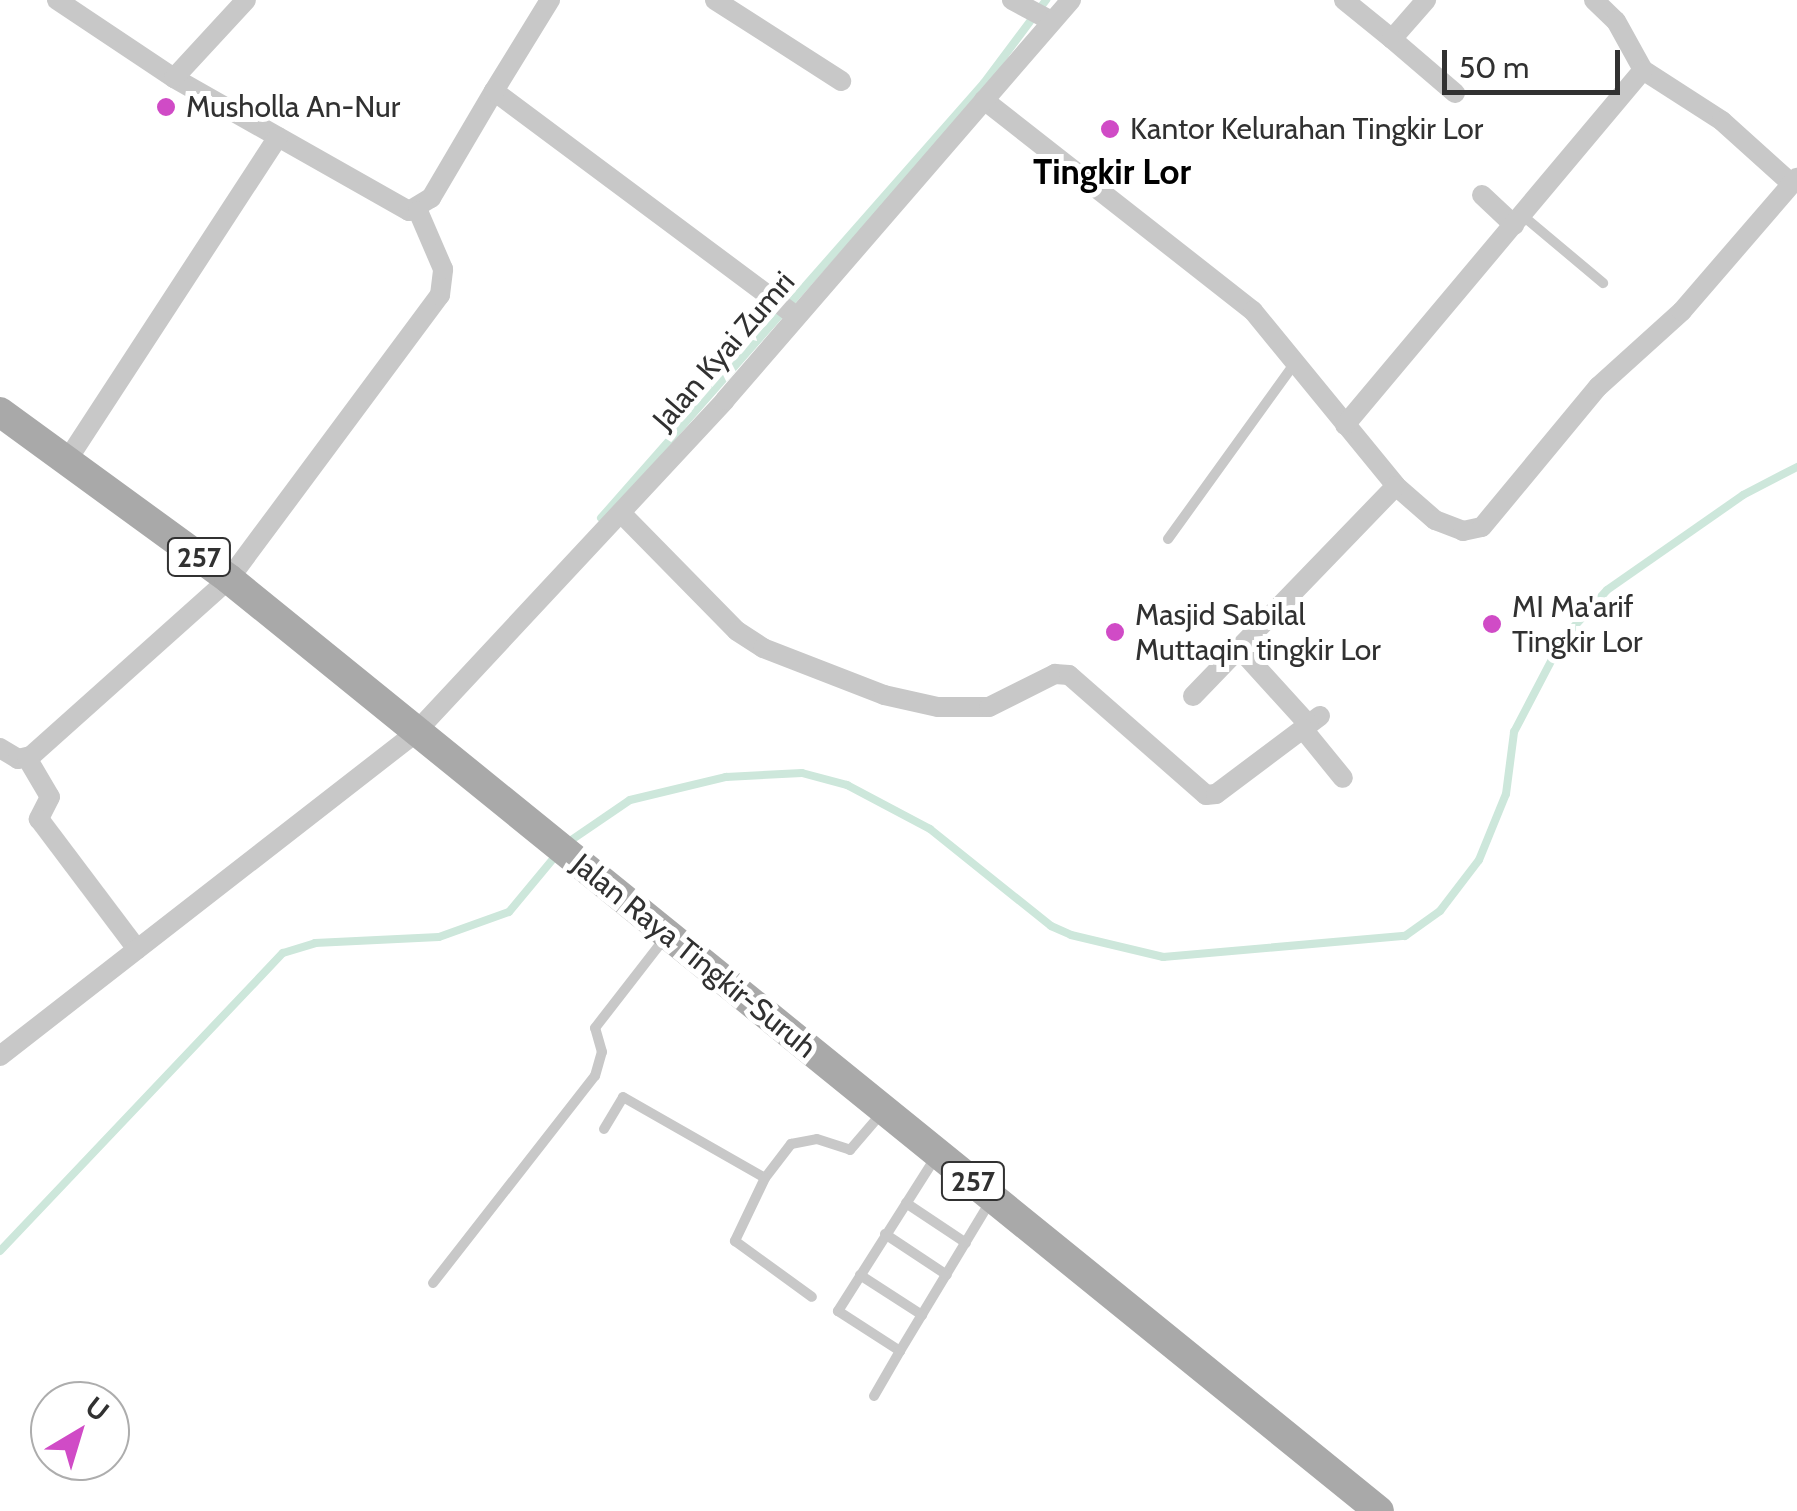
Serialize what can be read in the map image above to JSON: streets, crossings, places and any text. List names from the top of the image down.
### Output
{
  "streets": {
    "main road": ["257", "Jalan Raya Tingkir-Suruh"],
    "street": ["Jalan Kyai Zumri"]
  },
  "crossings": [
    ["Jalan Kyai Zumri", "Jalan Raya Tingkir-Suruh"]
  ],
  "districts": ["Tingkir Lor"],
  "places": [
    "Musholla An-Nur",
    "Kantor Kelurahan Tingkir Lor",
    "MI Ma'arif Tingkir Lor",
    "Masjid Sabilal Muttaqin tingkir Lor"
  ],
  "scale_bar": "50 m",
  "north": "top right"
}
